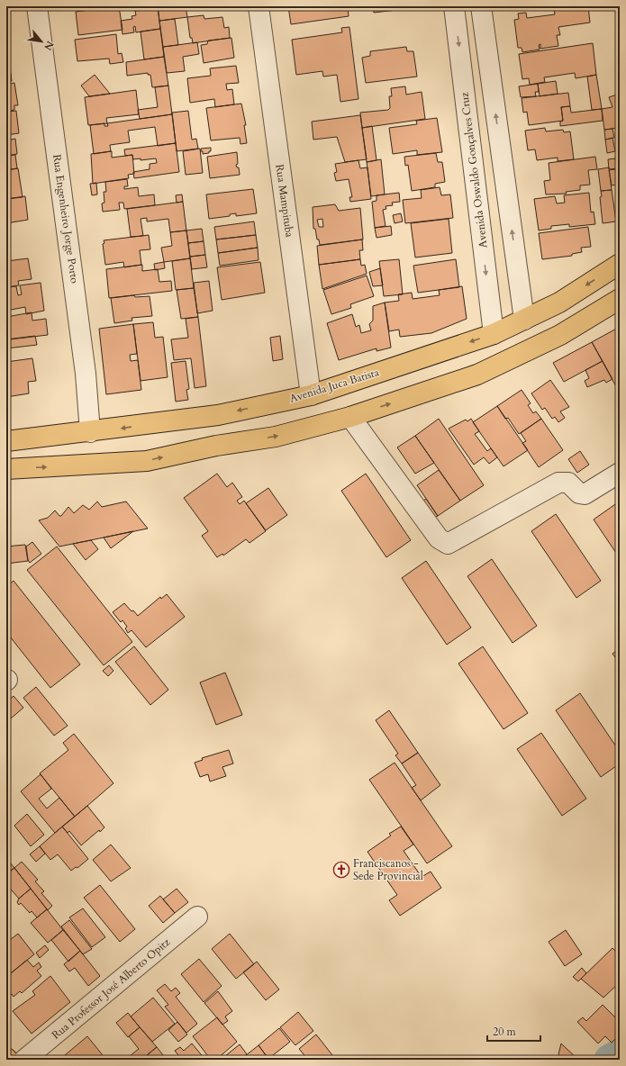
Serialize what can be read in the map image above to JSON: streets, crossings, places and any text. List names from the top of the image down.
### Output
{
  "streets": {
    "main road": ["Avenida Juca Batista"],
    "street": [
      "Avenida Oswaldo Gonçalves Cruz",
      "Rua Mampituba",
      "Rua Engenheiro Jorge Porto",
      "Rua Professor José Alberto Opitz"
    ]
  },
  "crossings": [
    ["Avenida Oswaldo Gonçalves Cruz", "Avenida Juca Batista"],
    ["Rua Mampituba", "Avenida Juca Batista"],
    ["Rua Engenheiro Jorge Porto", "Avenida Juca Batista"]
  ],
  "places": {
    "church": ["Franciscanos - Sede Provincial"]
  },
  "scale_bar": "20 m",
  "north": "bottom right"
}
